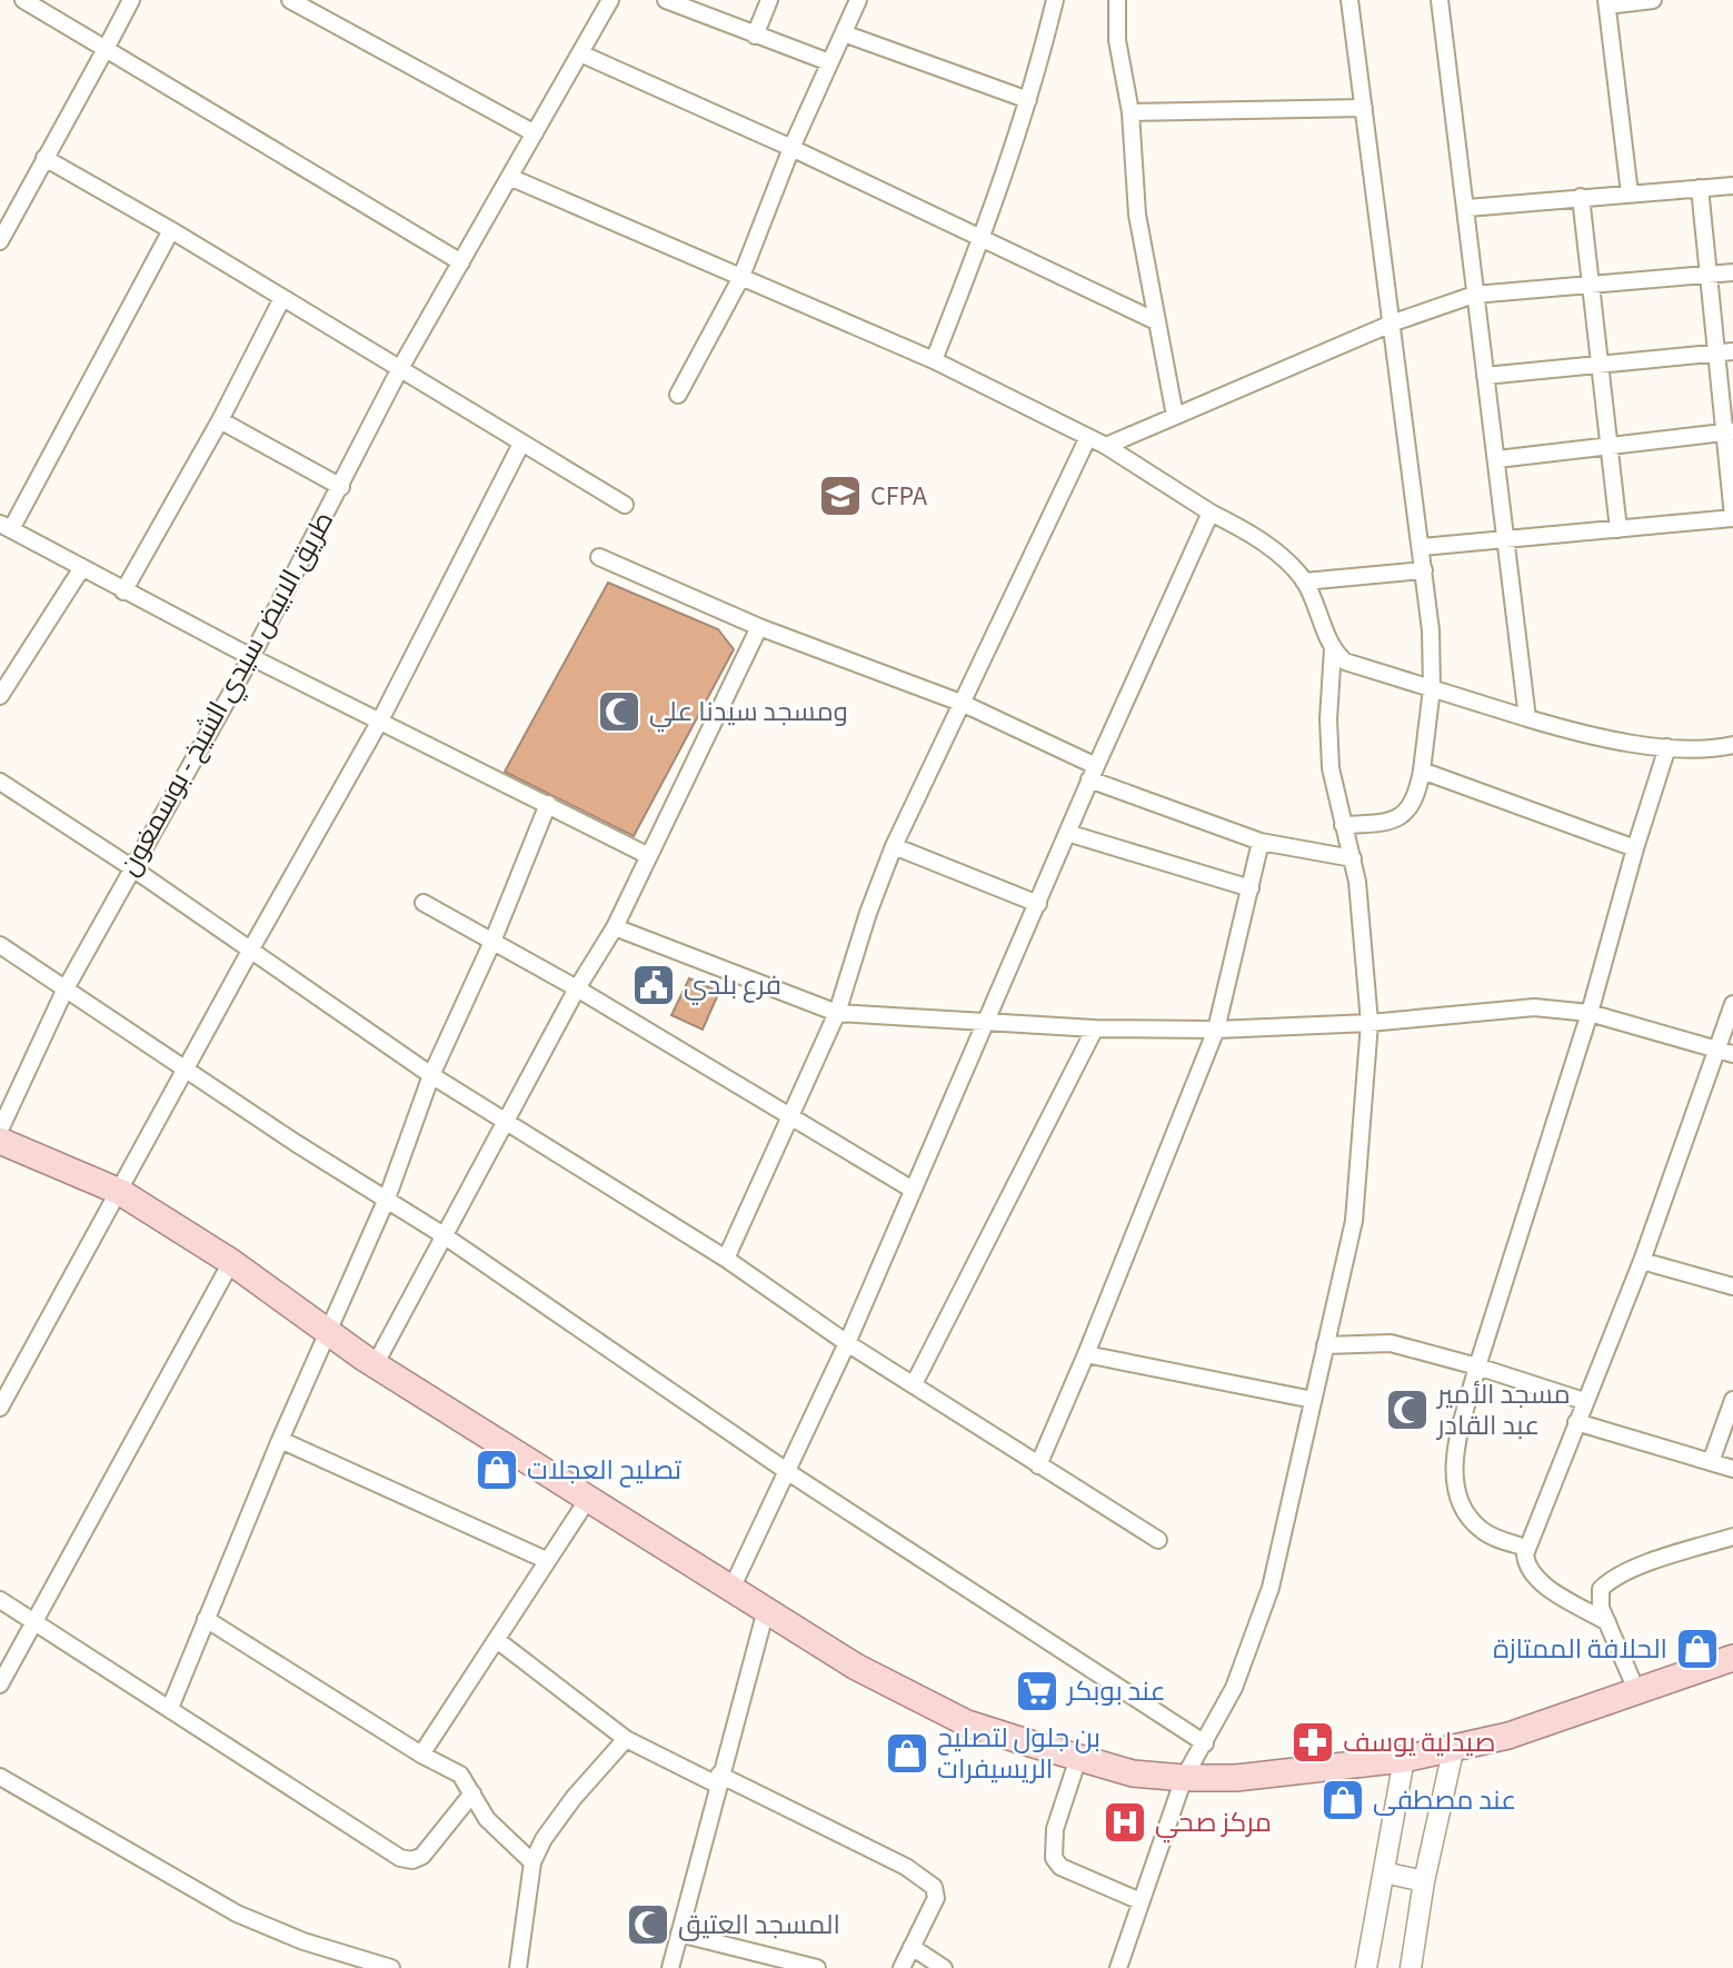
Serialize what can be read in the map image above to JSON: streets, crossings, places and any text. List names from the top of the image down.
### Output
{
  "streets": {
    "street": ["طريق الابيض سيدي الشيخ - بوسمغون"]
  },
  "places": {
    "school or university": ["CFPA"],
    "mosque": ["ومسجد سيدنا علي", "مسجد الأمير عبد القادر", "المسجد العتيق"],
    "public building": ["فرع بلدي"],
    "shop": [
      "تصليح العجلات",
      "الحلافة الممتازة",
      "بن جلول لتصليح الريسيفرات",
      "عند مصطفى"
    ],
    "supermarket": ["عند بوبكر"],
    "pharmacy": ["صيدلية يوسف"],
    "hospital": ["مركز صحي"]
  }
}
